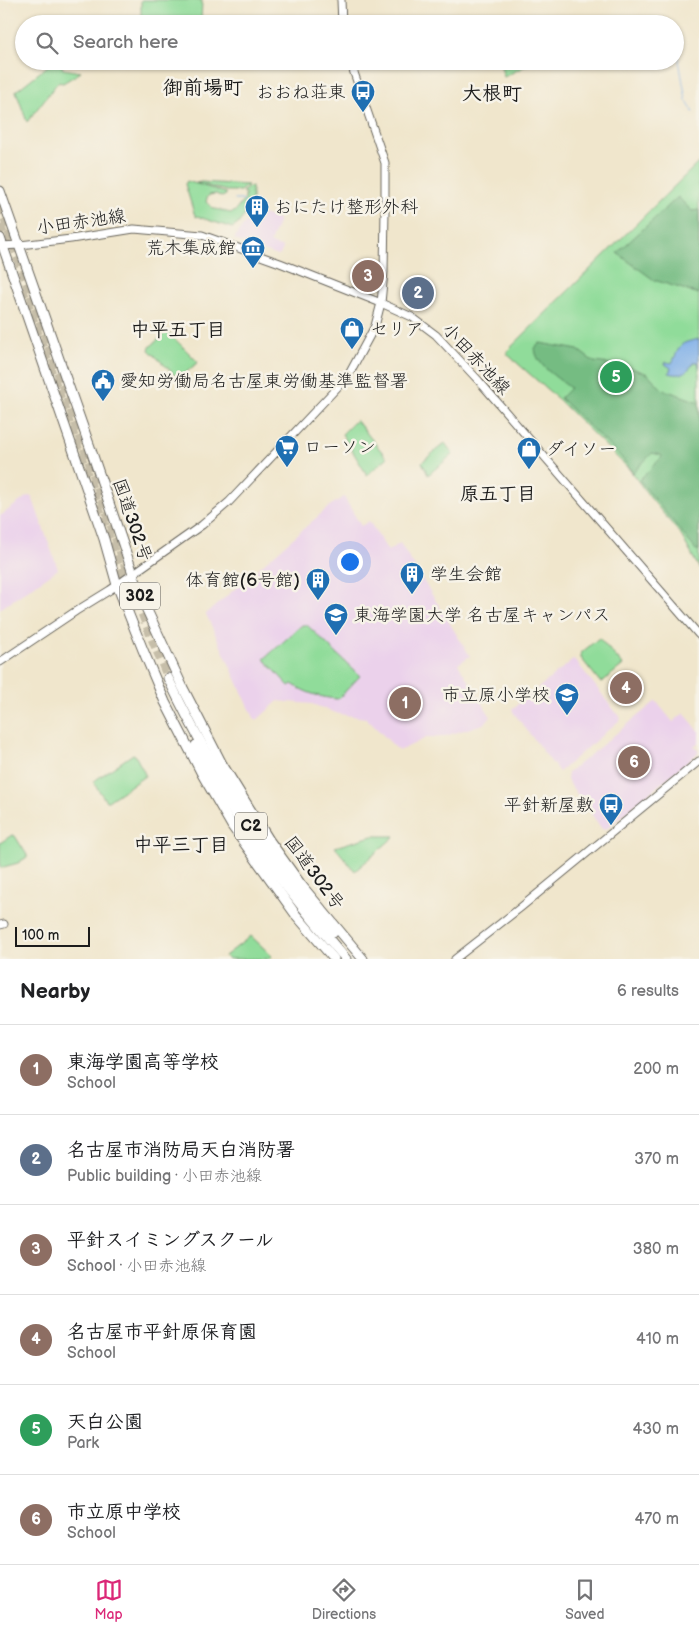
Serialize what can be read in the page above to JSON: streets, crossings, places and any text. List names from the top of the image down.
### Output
{
  "streets": {
    "highway": ["国道302号", "302", "C2"],
    "street": ["小田赤池線"]
  },
  "crossings": [
    ["小田赤池線", "国道302号"]
  ],
  "districts": [
    "御前場町",
    "大根町",
    "中平五丁目",
    "原五丁目",
    "中平三丁目"
  ],
  "places": {
    "bus stop": ["おおね荘東", "平針新屋敷"],
    "building": ["おにたけ整形外科", "学生会館", "体育館(6号館)"],
    "museum": ["荒木集成館"],
    "shop": ["セリア", "ダイソー"],
    "public building": ["愛知労働局名古屋東労働基準監督署"],
    "supermarket": ["ローソン"],
    "school or university": ["東海学園大学 名古屋キャンパス", "市立原小学校"]
  },
  "scale_bar": "100 m",
  "page": {
    "search": "Search here",
    "pins": [
      "3",
      "2",
      "5",
      "4",
      "1",
      "6"
    ],
    "scale": "100 m",
    "heading": ["Nearby", "6 results"],
    "list": [
      {
        "mark": "1",
        "name": "東海学園高等学校",
        "note": "School",
        "value": "200 m"
      },
      {
        "mark": "2",
        "name": "名古屋市消防局天白消防署",
        "note": "Public building · 小田赤池線",
        "value": "370 m"
      },
      {
        "mark": "3",
        "name": "平針スイミングスクール",
        "note": "School · 小田赤池線",
        "value": "380 m"
      },
      {
        "mark": "4",
        "name": "名古屋市平針原保育園",
        "note": "School",
        "value": "410 m"
      },
      {
        "mark": "5",
        "name": "天白公園",
        "note": "Park",
        "value": "430 m"
      },
      {
        "mark": "6",
        "name": "市立原中学校",
        "note": "School",
        "value": "470 m"
      }
    ],
    "nav": ["Map", "Directions", "Saved"]
  }
}
